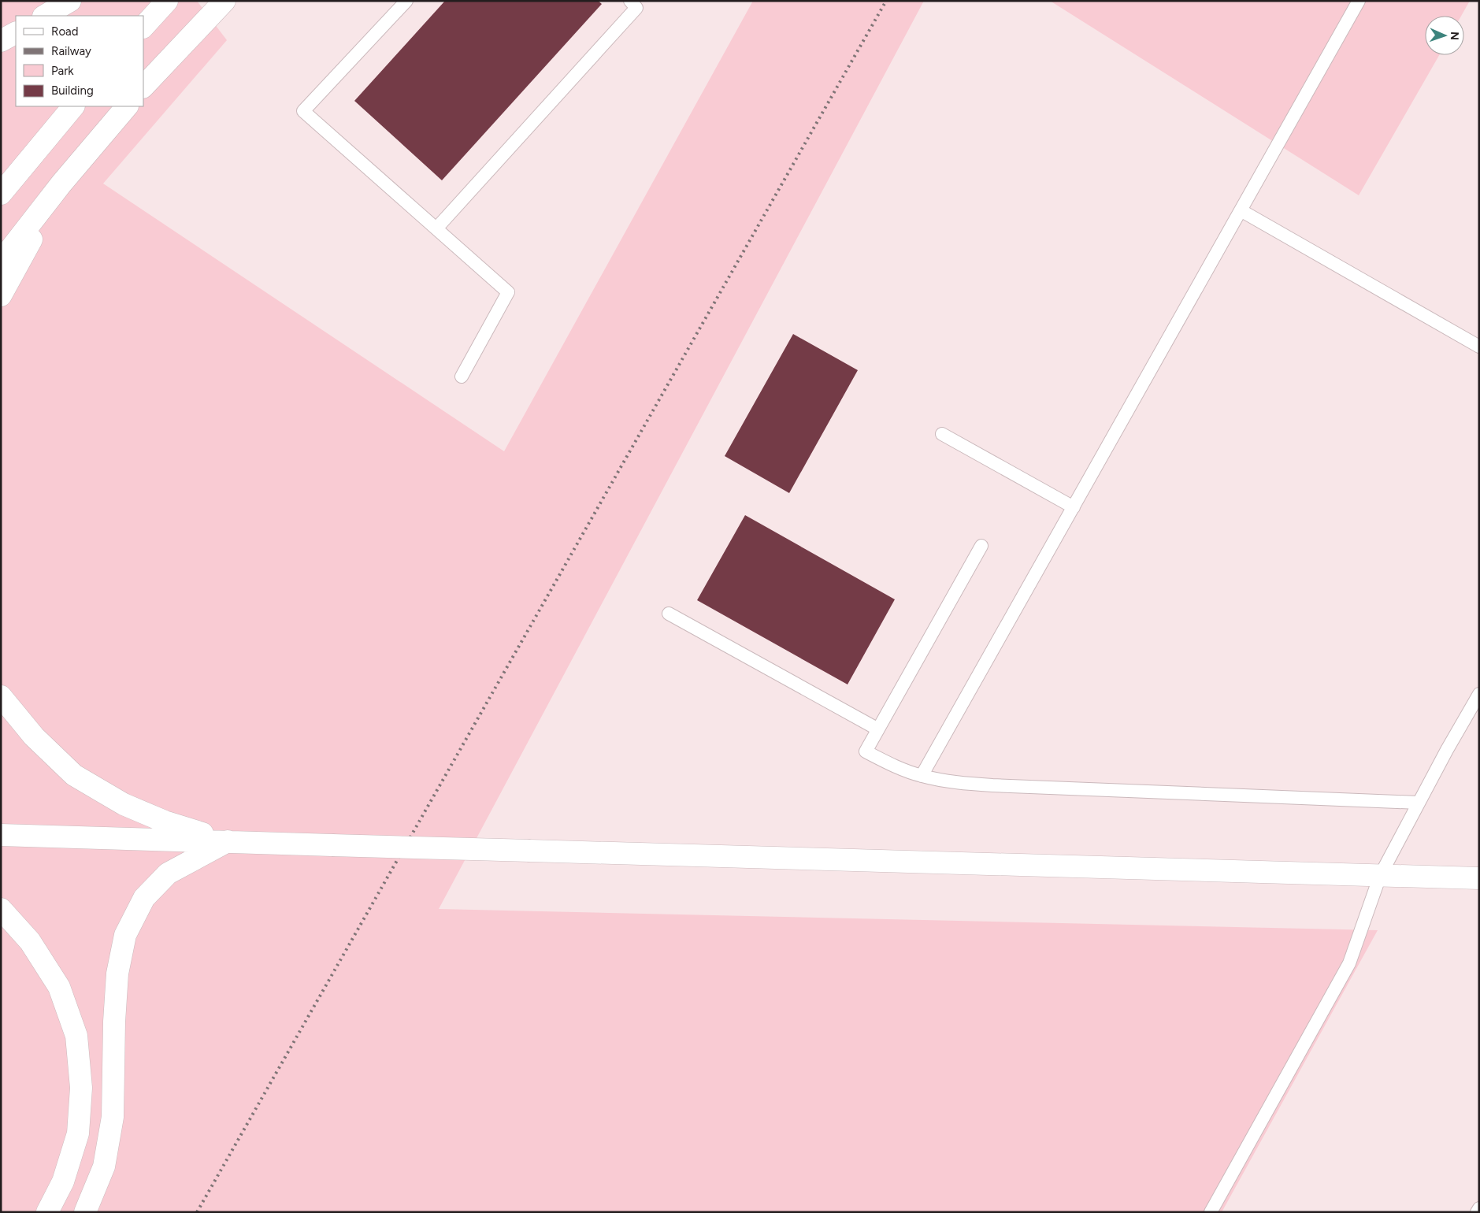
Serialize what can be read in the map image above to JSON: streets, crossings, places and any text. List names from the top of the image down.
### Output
{
  "legend": [
    "Road",
    "Railway",
    "Park",
    "Building"
  ],
  "north": "right"
}
